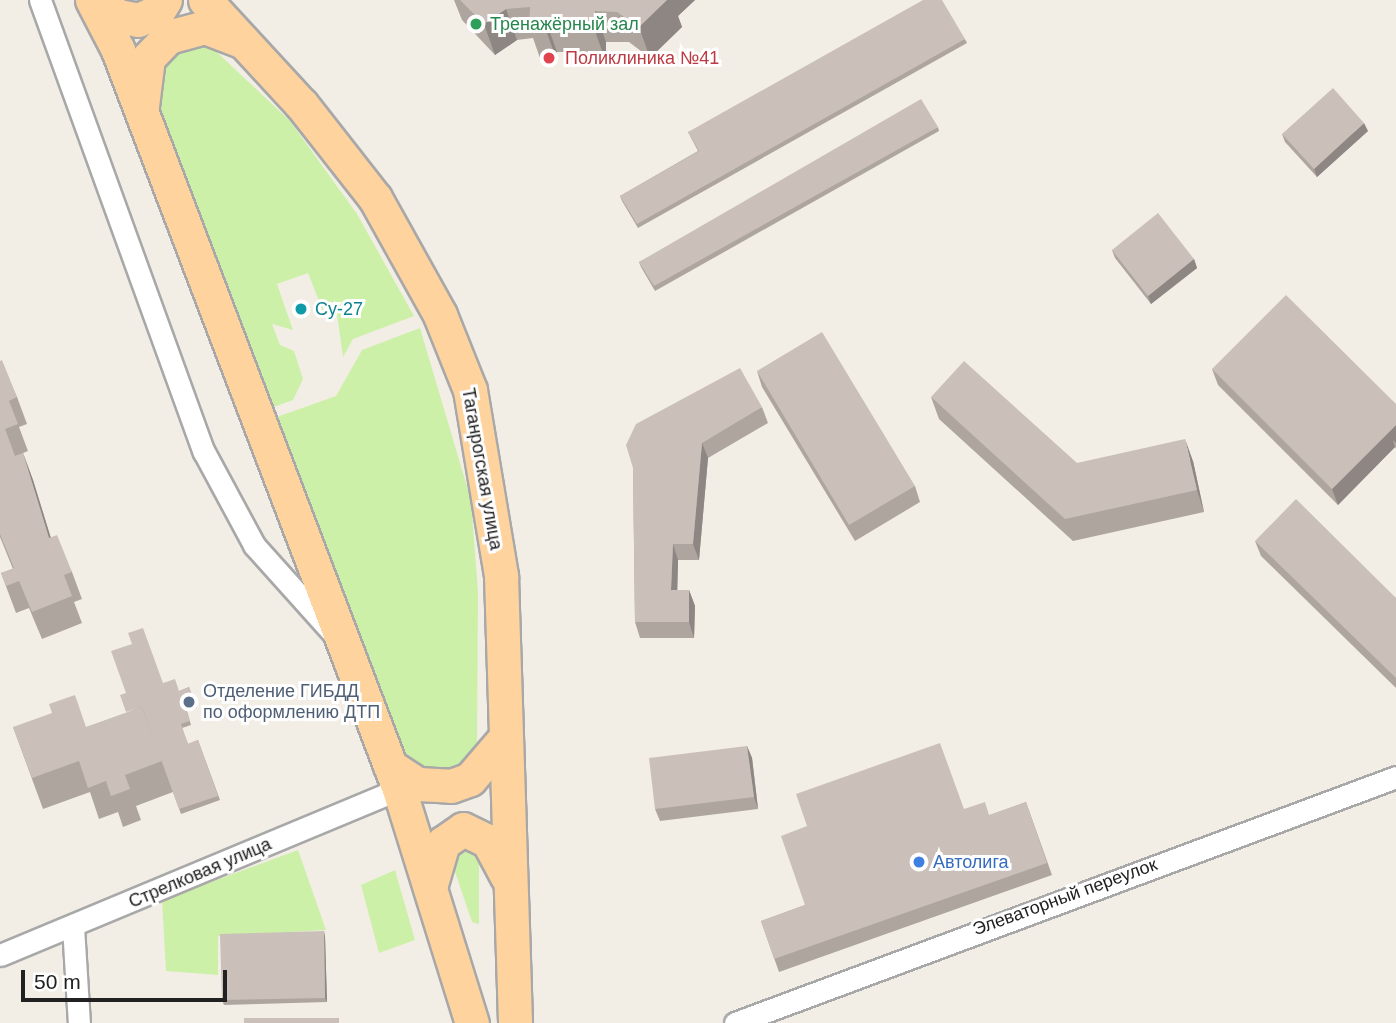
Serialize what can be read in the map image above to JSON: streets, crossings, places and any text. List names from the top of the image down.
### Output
{
  "streets": {
    "main road": ["Таганрогская улица"],
    "street": ["Стрелковая улица", "Элеваторный переулок"]
  },
  "places": [
    "Тренажёрный зал",
    "Поликлиника №41",
    "Су-27",
    "Отделение ГИБДД по оформлению ДТП",
    "Автолига"
  ],
  "scale_bar": "50 m"
}
